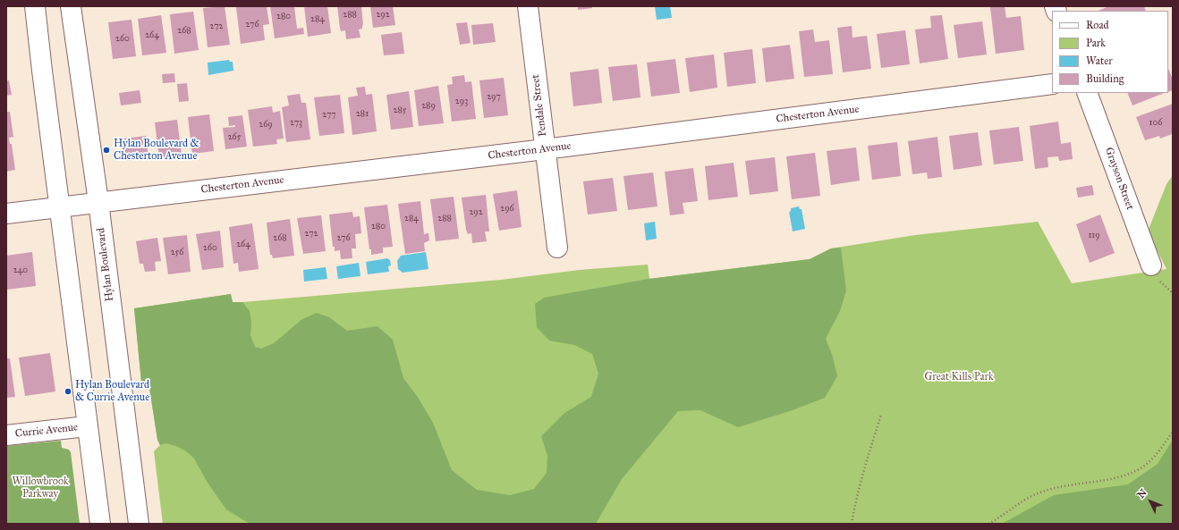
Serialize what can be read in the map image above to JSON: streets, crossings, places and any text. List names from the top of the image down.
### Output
{
  "streets": {
    "street": [
      "Pendale Street",
      "Chesterton Avenue",
      "Grayson Street",
      "Hylan Boulevard",
      "Currie Avenue"
    ]
  },
  "crossings": [
    ["Pendale Street", "Chesterton Avenue"],
    ["Chesterton Avenue", "Hylan Boulevard"]
  ],
  "parks": ["Great Kills Park", "Willowbrook Parkway"],
  "places": ["Hylan Boulevard & Chesterton Avenue", "Hylan Boulevard & Currie Avenue"],
  "house_numbers": [
    "288",
    "292",
    "280",
    "284",
    "276",
    "272",
    "268",
    "264",
    "260",
    "297",
    "293",
    "289",
    "285",
    "281",
    "277",
    "273",
    "106",
    "269",
    "265",
    "296",
    "292",
    "284",
    "288",
    "280",
    "272",
    "119",
    "268",
    "276",
    "264",
    "260",
    "256",
    "240"
  ],
  "legend": [
    "Road",
    "Park",
    "Water",
    "Building"
  ],
  "north": "top left"
}
